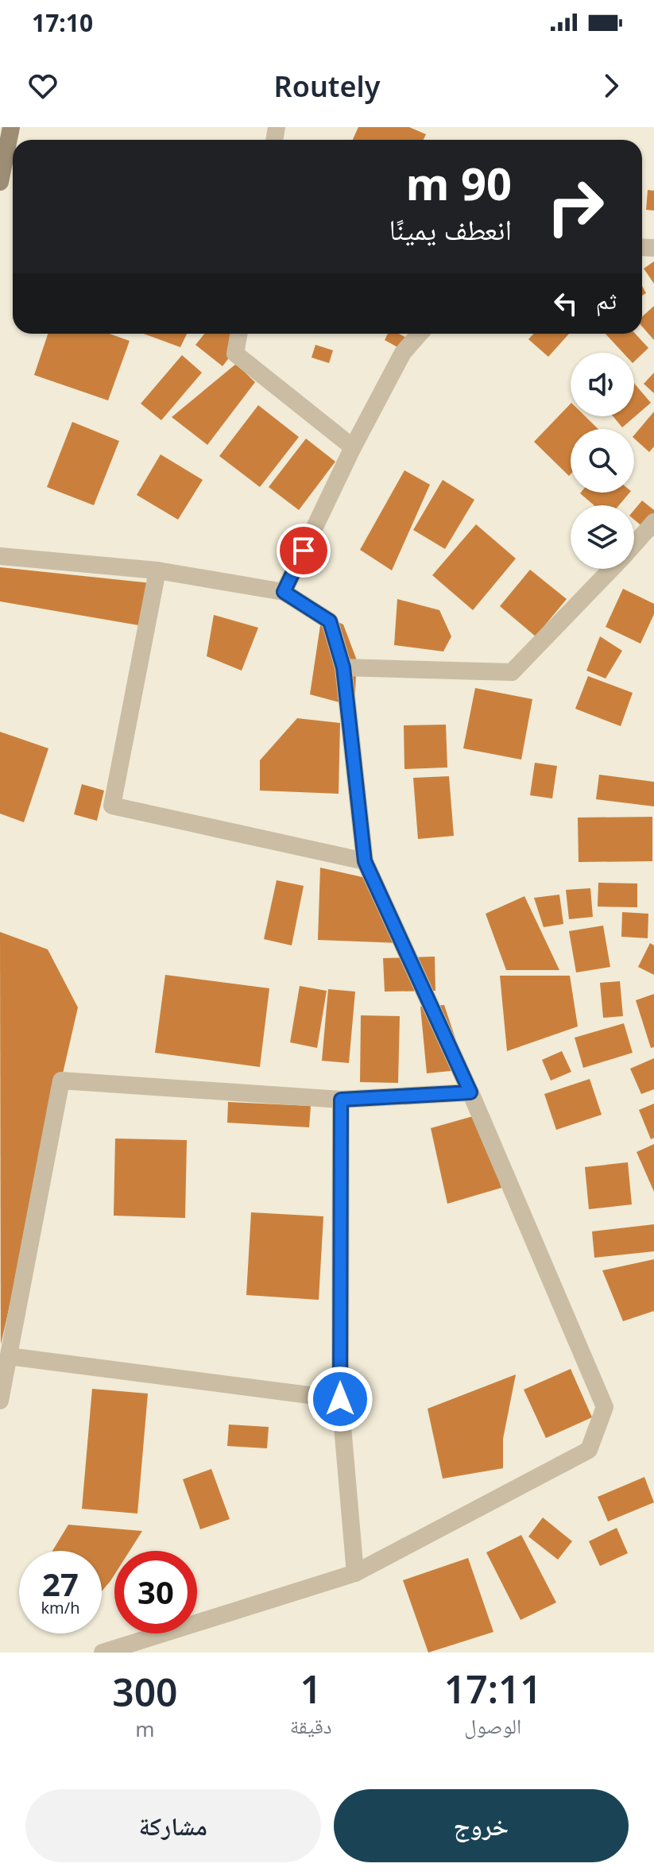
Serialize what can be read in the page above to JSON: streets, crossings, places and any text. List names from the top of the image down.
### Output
{
  "page": {
    "status": "17:10",
    "header": "Routely",
    "turn": ["90 m", "انعطف يمينًا"],
    "then": "ثم",
    "speed": "27 km/h",
    "limit": "30",
    "eta": [
      "17:11",
      "الوصول",
      "1",
      "دقيقة",
      "300",
      "m"
    ],
    "buttons": ["خروج", "مشاركة"]
  }
}
